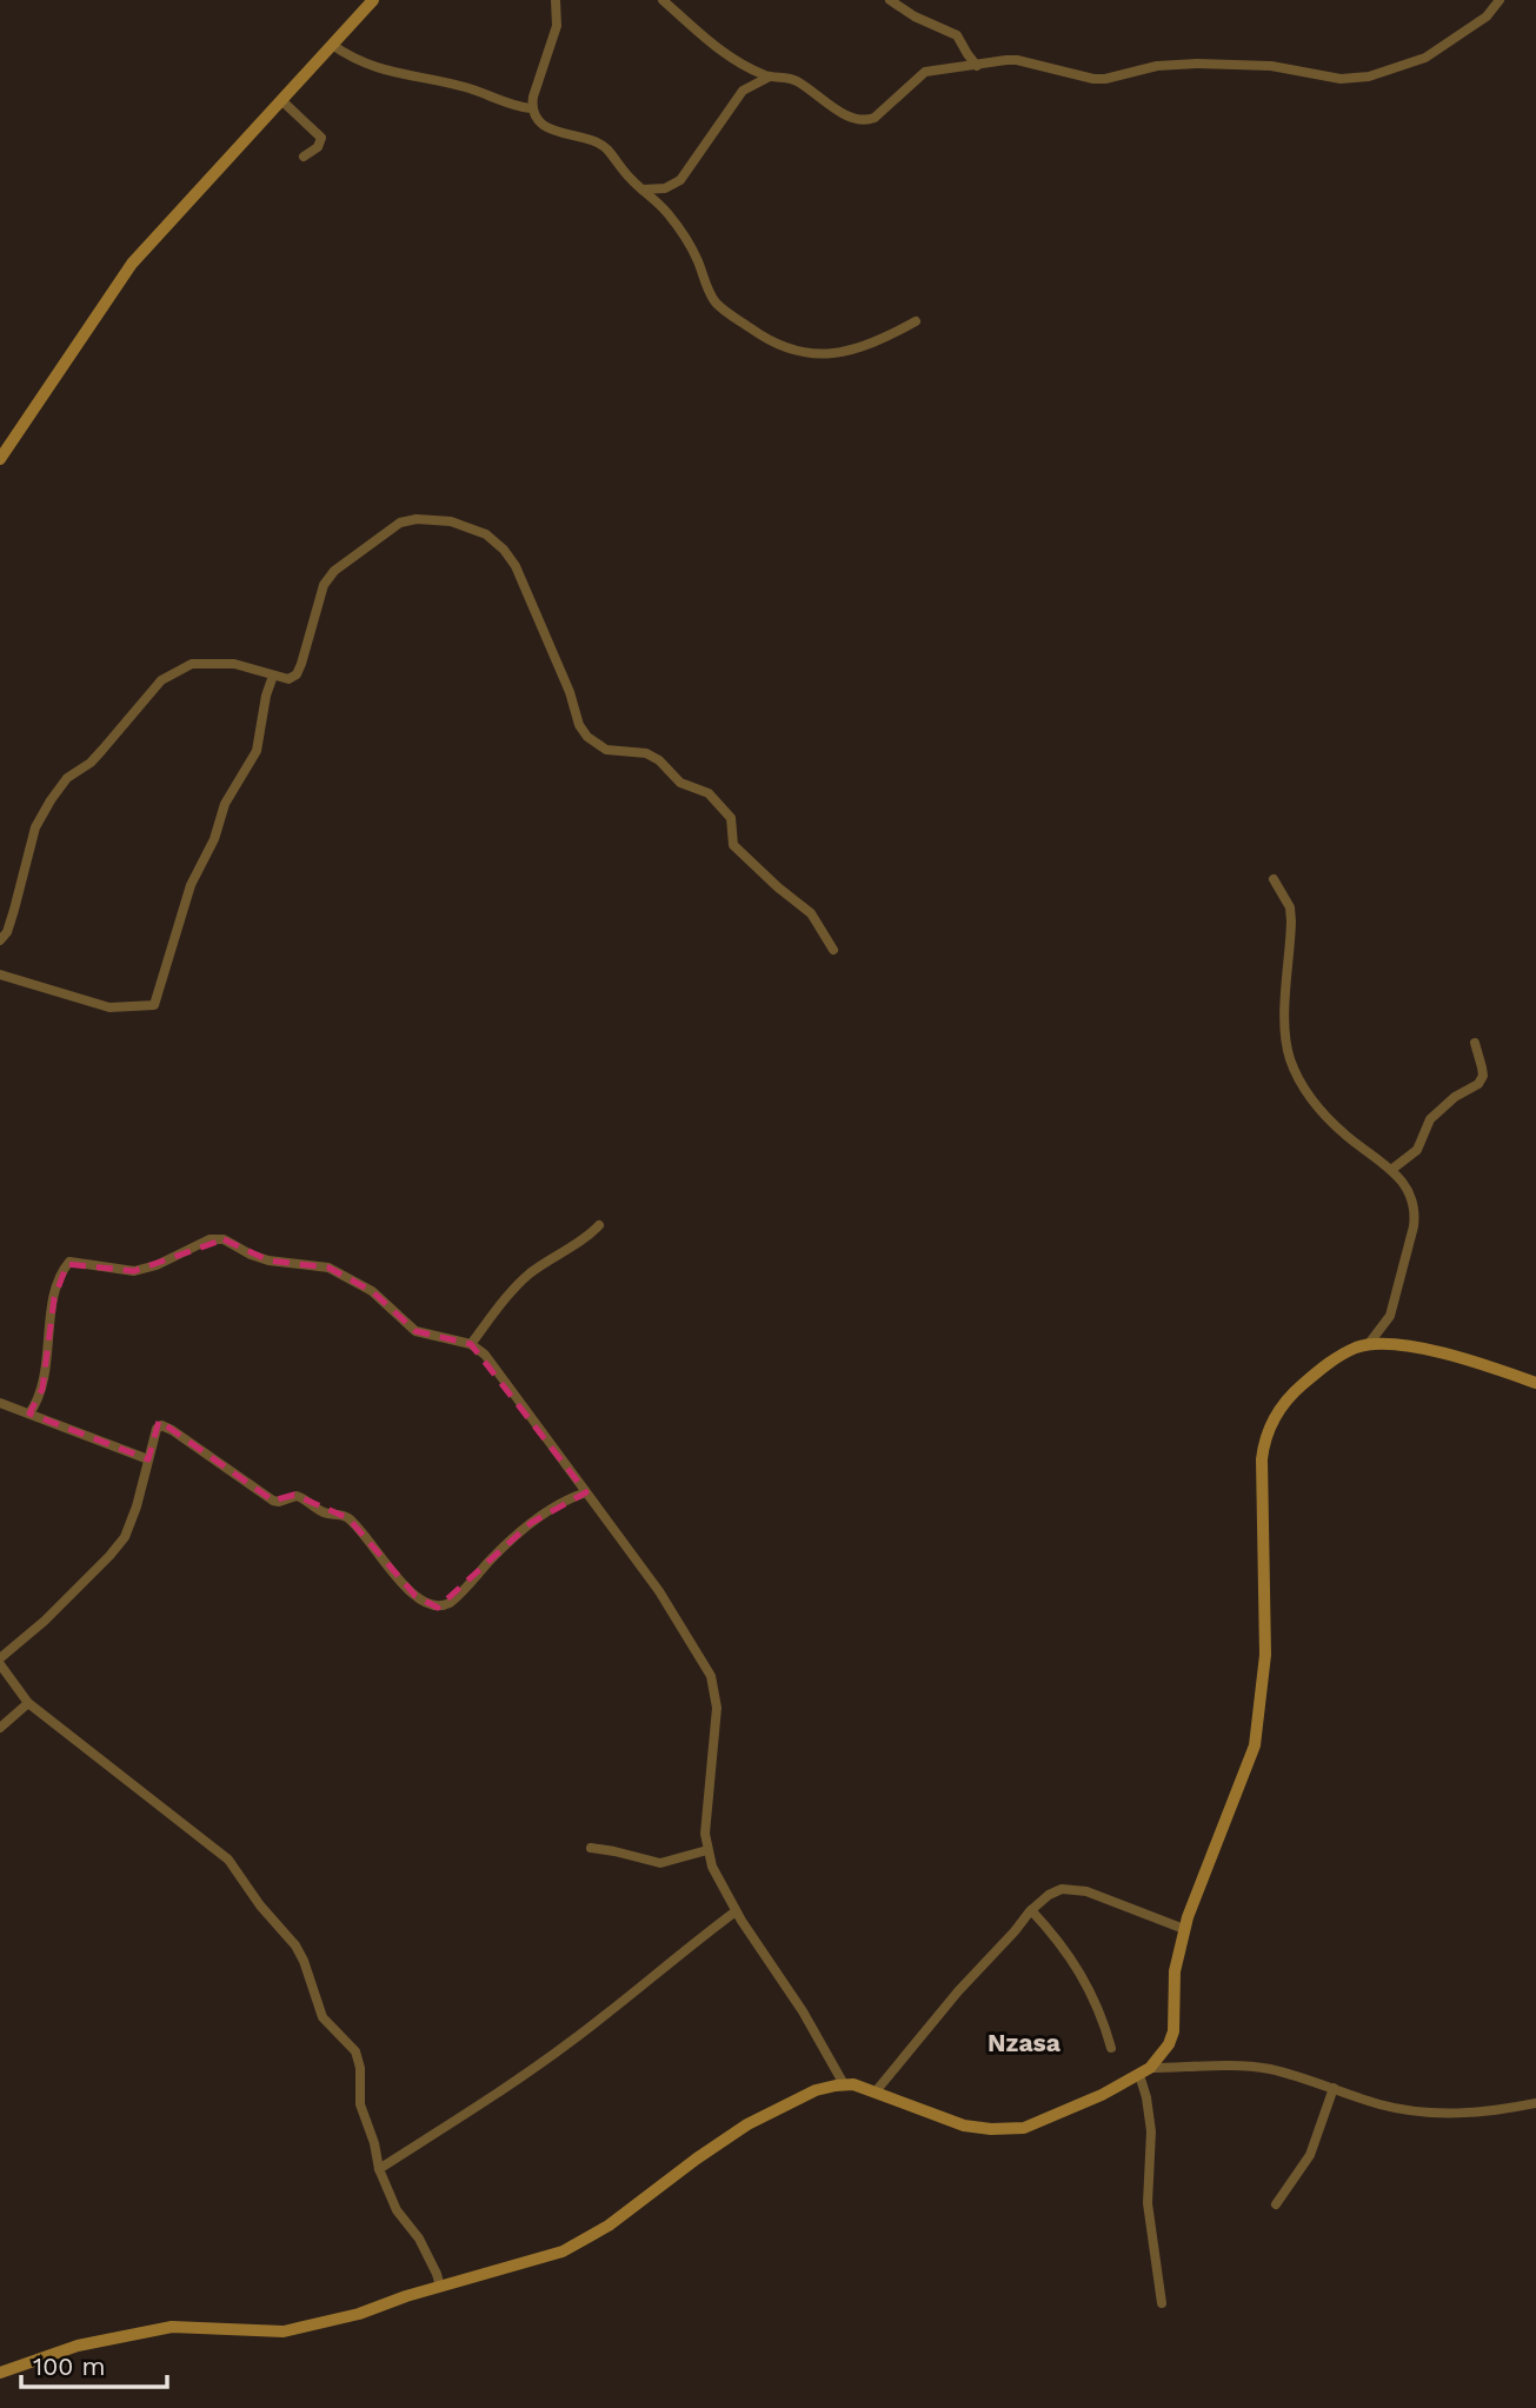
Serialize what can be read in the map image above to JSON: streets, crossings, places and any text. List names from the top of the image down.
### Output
{
  "districts": ["Nzasa"],
  "scale_bar": "100 m"
}
